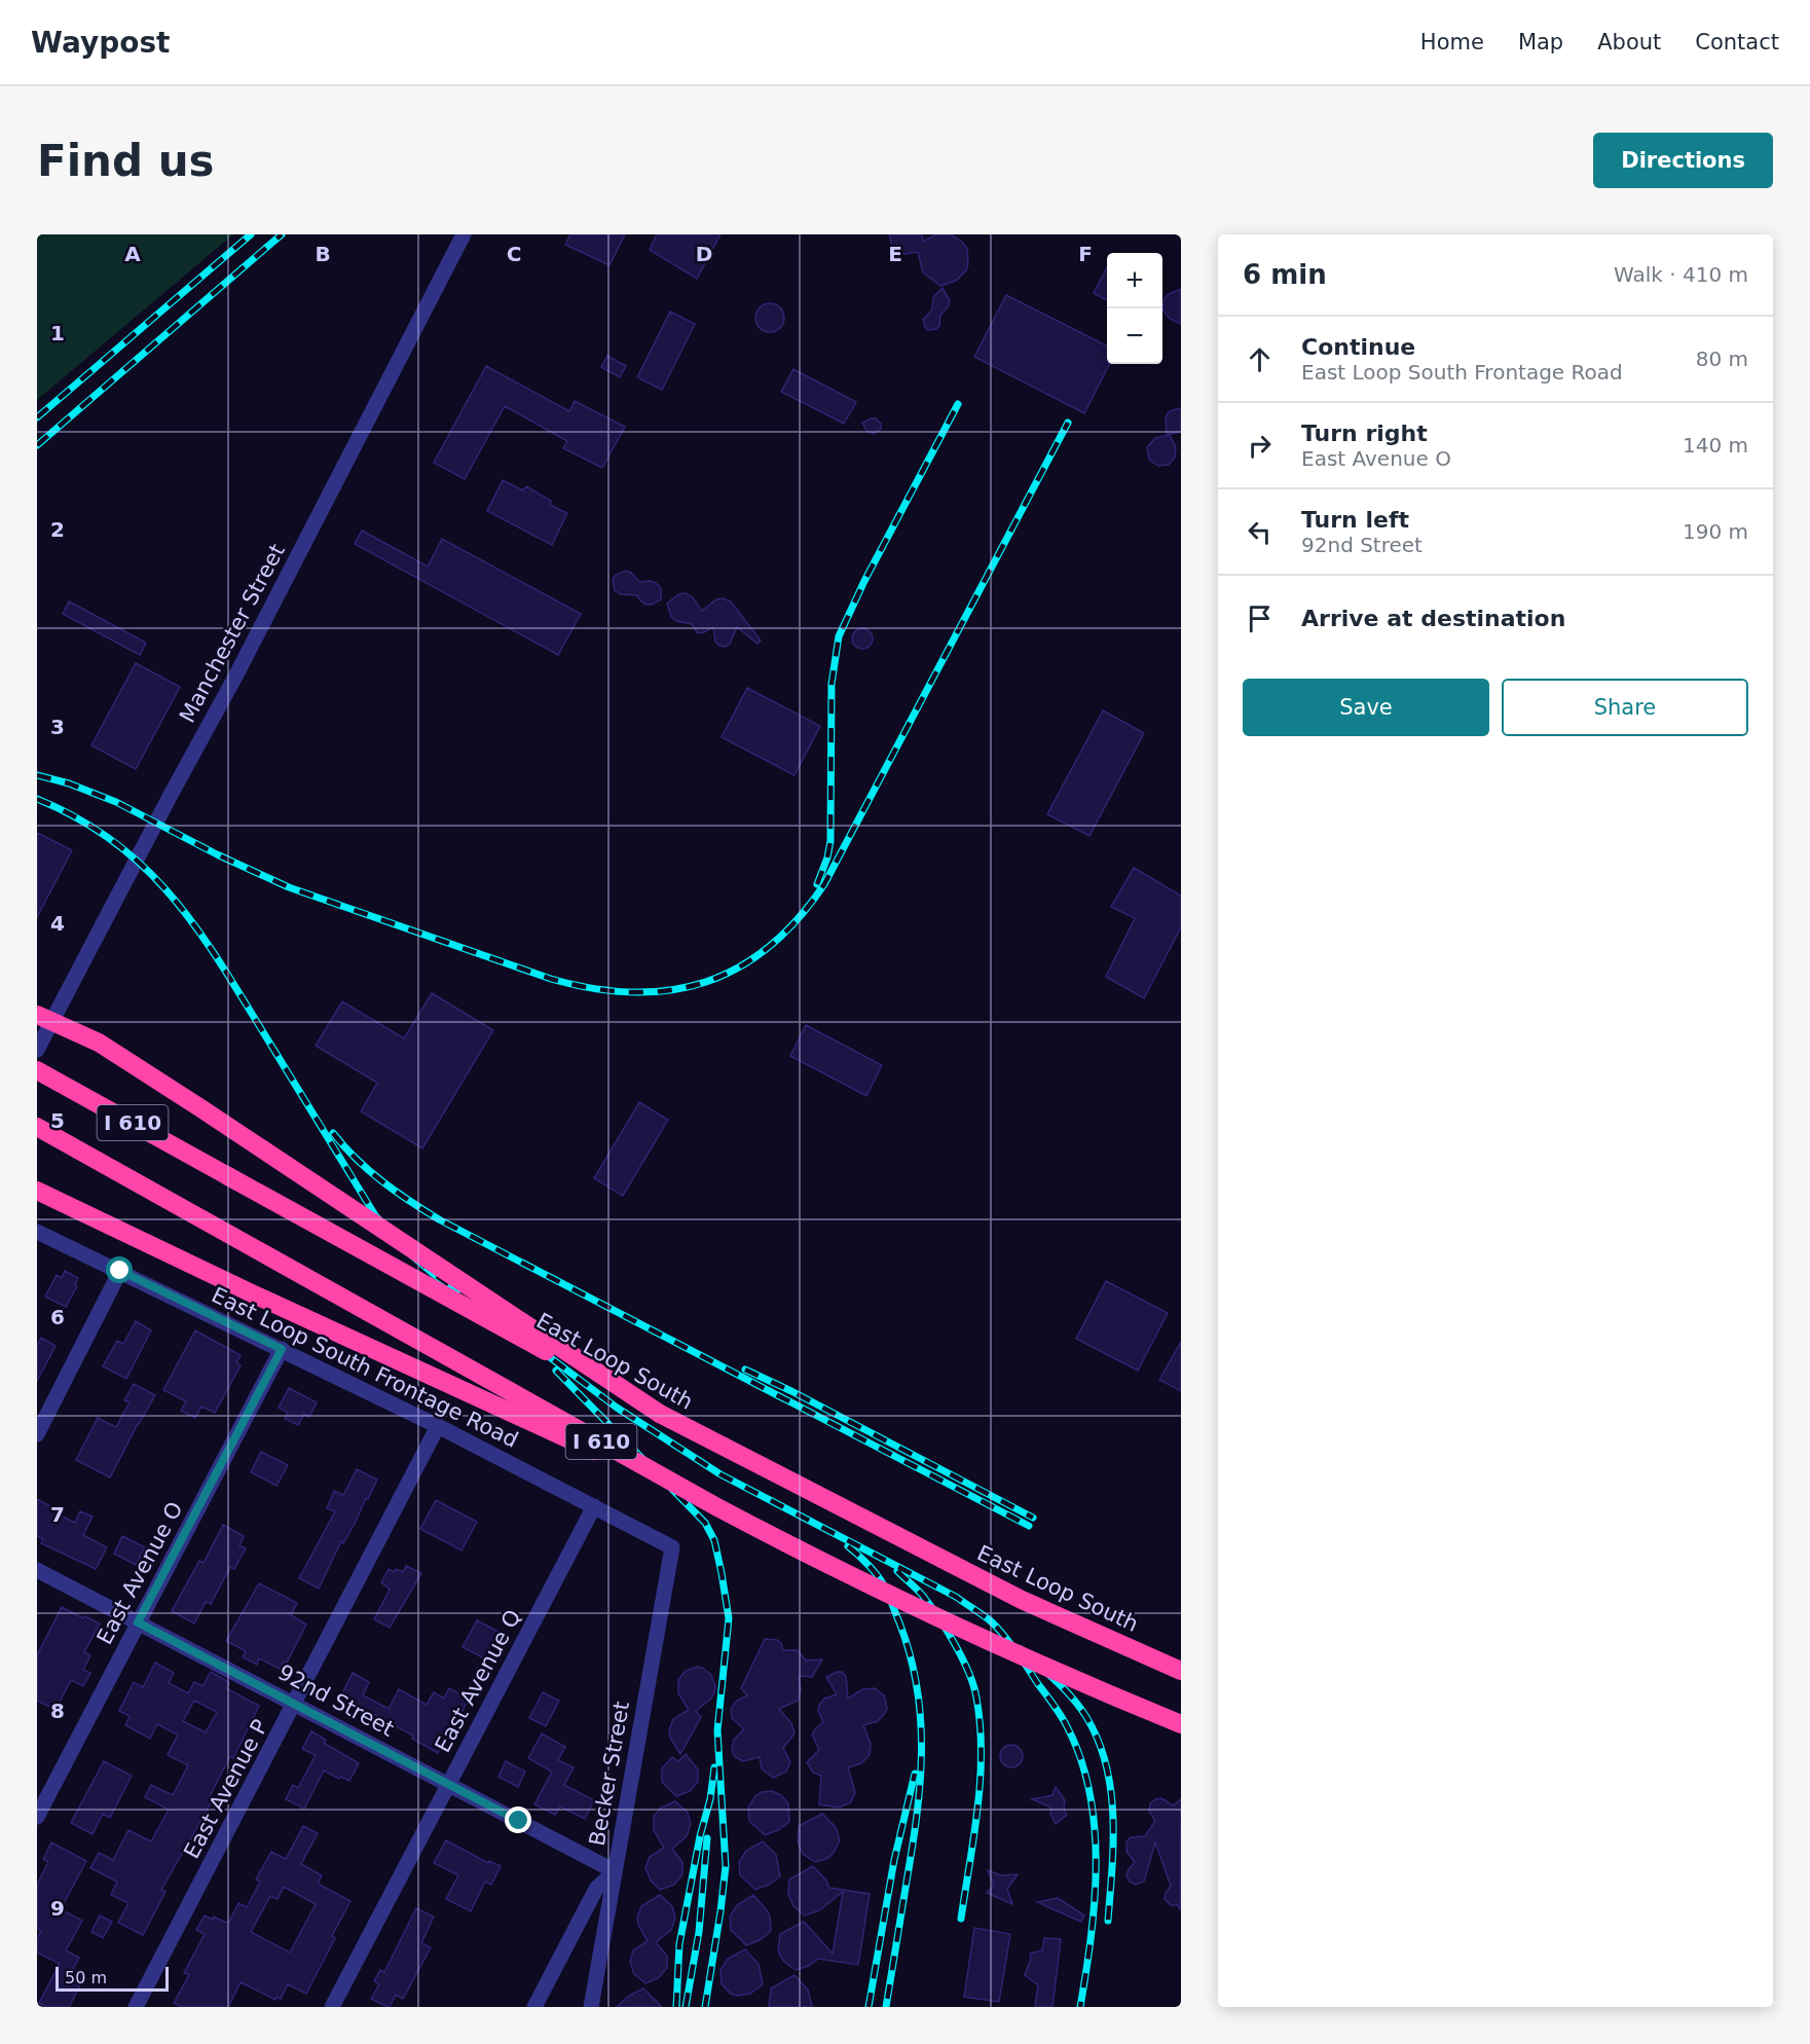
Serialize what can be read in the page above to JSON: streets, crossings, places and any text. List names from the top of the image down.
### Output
{
  "streets": {
    "highway": ["I 610", "East Loop South"],
    "street": [
      "Manchester Street",
      "East Loop South Frontage Road",
      "East Avenue O",
      "East Avenue Q",
      "92nd Street",
      "Becker Street",
      "East Avenue P"
    ]
  },
  "crossings": [
    ["East Loop South Frontage Road", "East Avenue O"],
    ["East Loop South Frontage Road", "East Avenue Q"],
    ["East Loop South Frontage Road", "Becker Street"],
    ["East Loop South Frontage Road", "East Avenue P"],
    ["East Avenue O", "92nd Street"],
    ["East Avenue Q", "92nd Street"],
    ["92nd Street", "Becker Street"],
    ["92nd Street", "East Avenue P"]
  ],
  "scale_bar": "50 m",
  "page": {
    "header": "Waypost",
    "nav": [
      "Home",
      "Map",
      "About",
      "Contact"
    ],
    "buttons": [
      "Directions",
      ["Save", "Share"]
    ],
    "title": "Find us",
    "heading": ["6 min", "Walk · 410 m"],
    "map_buttons": ["+", "−"],
    "list": [
      ["Continue", "East Loop South Frontage Road", "80 m"],
      ["Turn right", "East Avenue O", "140 m"],
      ["Turn left", "92nd Street", "190 m"],
      "Arrive at destination"
    ],
    "scale": "50 m"
  },
  "grid": {
    "columns": [
      "A",
      "B",
      "C",
      "D",
      "E",
      "F"
    ],
    "rows": [
      "1",
      "2",
      "3",
      "4",
      "5",
      "6",
      "7",
      "8",
      "9"
    ]
  }
}
